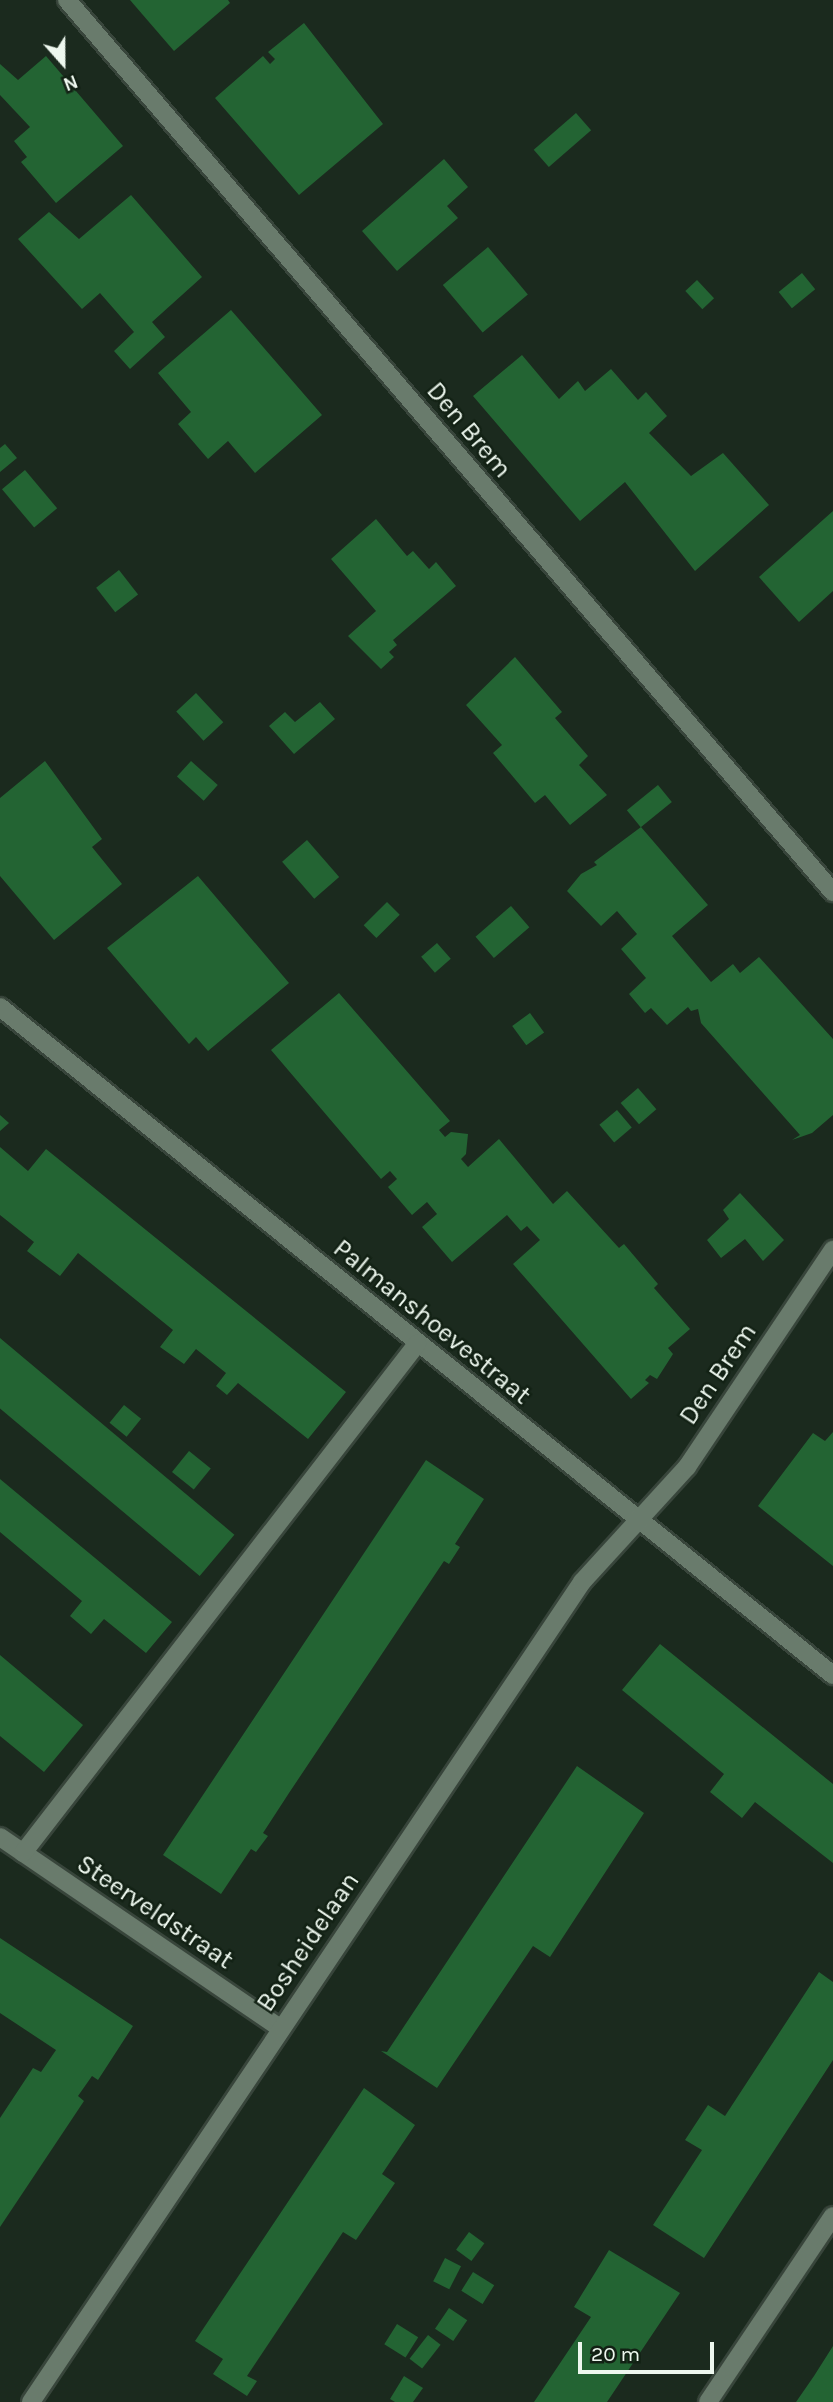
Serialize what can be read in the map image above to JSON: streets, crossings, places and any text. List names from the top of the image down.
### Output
{
  "streets": {
    "street": [
      "Den Brem",
      "Palmanshoevestraat",
      "Steerveldstraat",
      "Bosheidelaan"
    ]
  },
  "crossings": [
    ["Den Brem", "Palmanshoevestraat"],
    ["Den Brem", "Bosheidelaan"],
    ["Palmanshoevestraat", "Bosheidelaan"],
    ["Steerveldstraat", "Bosheidelaan"]
  ],
  "scale_bar": "20 m",
  "north": "bottom"
}
